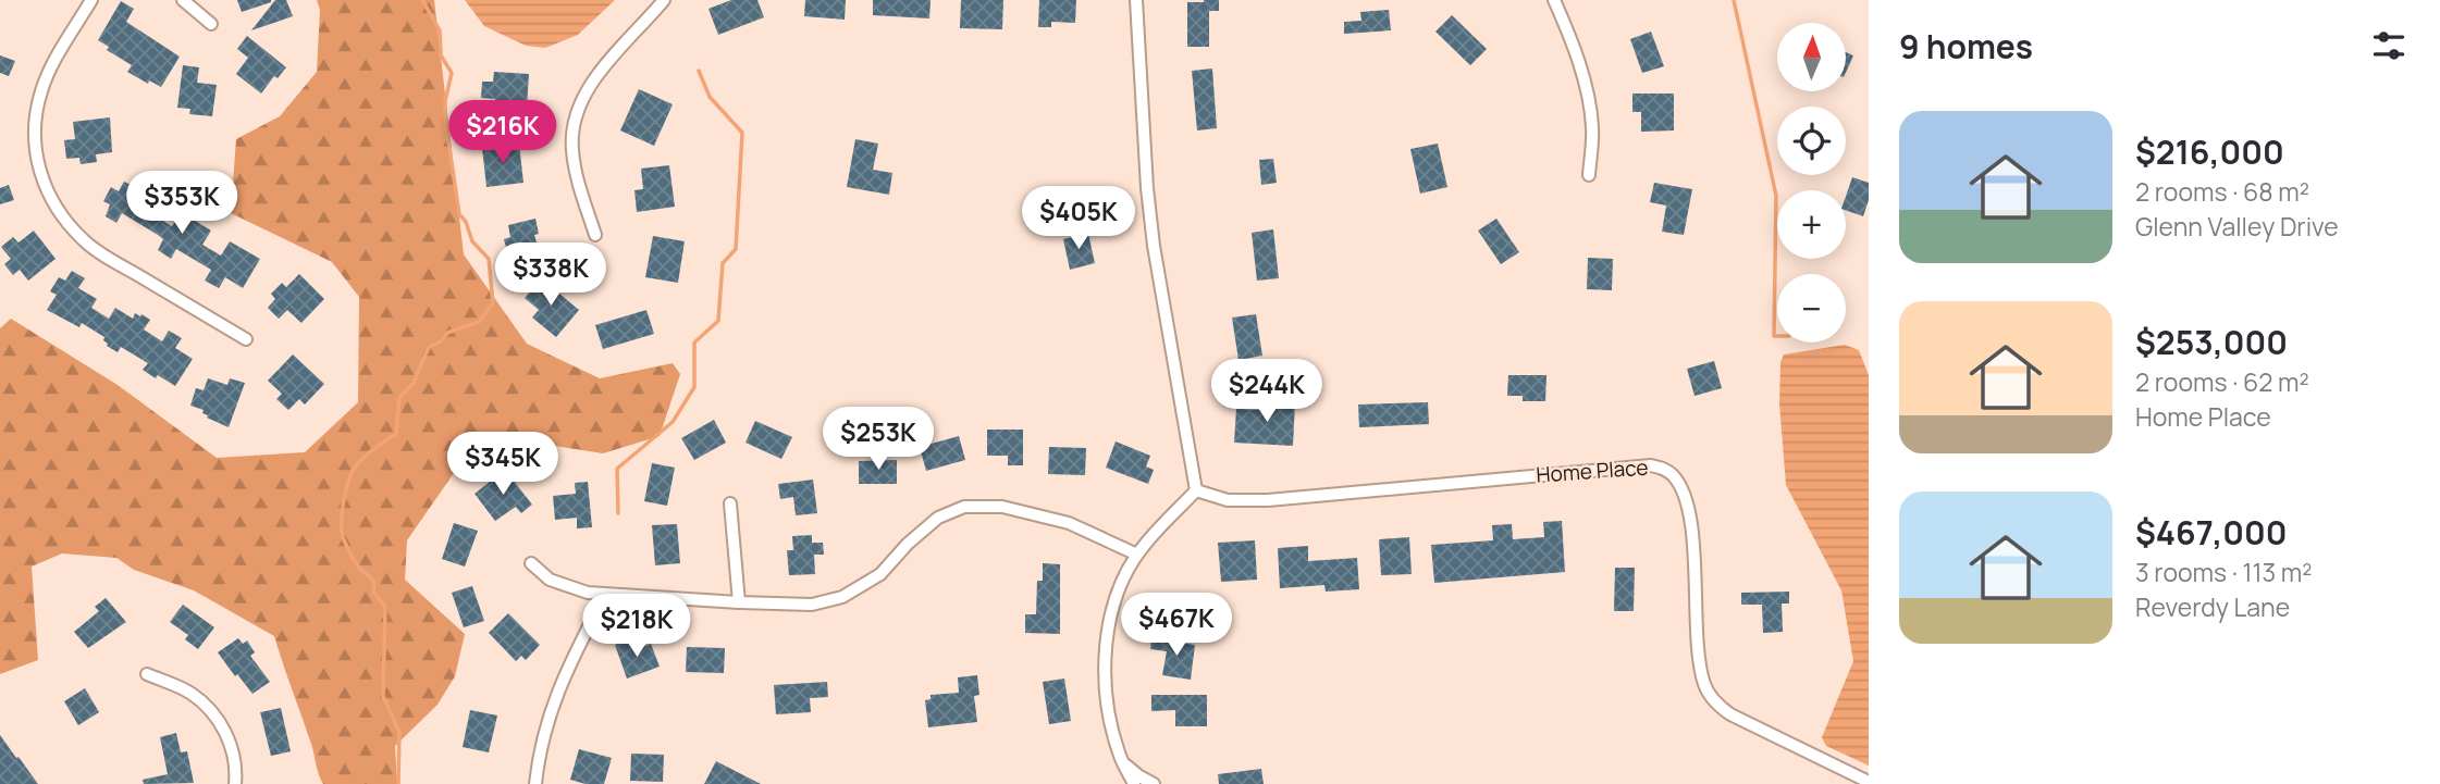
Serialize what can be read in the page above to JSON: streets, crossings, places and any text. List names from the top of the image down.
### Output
{
  "streets": {
    "street": ["Home Place"]
  },
  "north": "top",
  "page": {
    "heading": "9 homes",
    "map_buttons": ["+", "−"],
    "list": [
      {
        "name": "$216,000",
        "note": "2 rooms · 68 m² · Glenn Valley Drive"
      },
      {
        "name": "$253,000",
        "note": "2 rooms · 62 m² · Home Place"
      },
      {
        "name": "$467,000",
        "note": "3 rooms · 113 m² · Reverdy Lane"
      }
    ],
    "price": [
      "$216K",
      "$353K",
      "$405K",
      "$338K",
      "$244K",
      "$253K",
      "$345K",
      "$467K",
      "$218K"
    ]
  }
}
